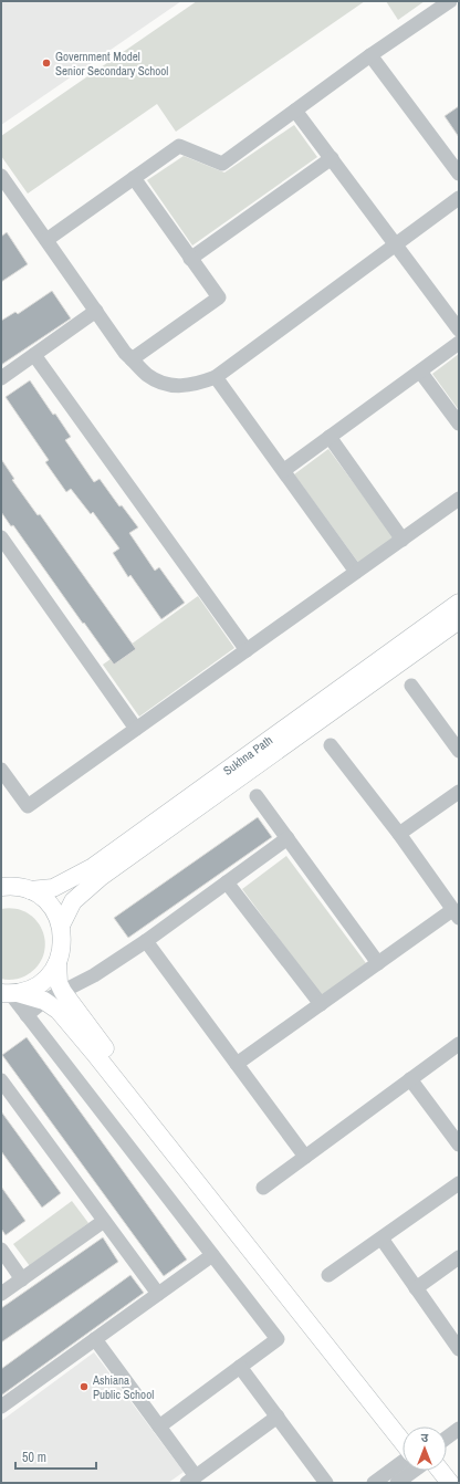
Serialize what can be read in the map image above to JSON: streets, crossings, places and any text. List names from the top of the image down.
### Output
{
  "streets": {
    "main road": ["Sukhna Path"]
  },
  "places": ["Government Model Senior Secondary School", "Ashiana Public School"],
  "scale_bar": "50 m",
  "north": "top"
}
